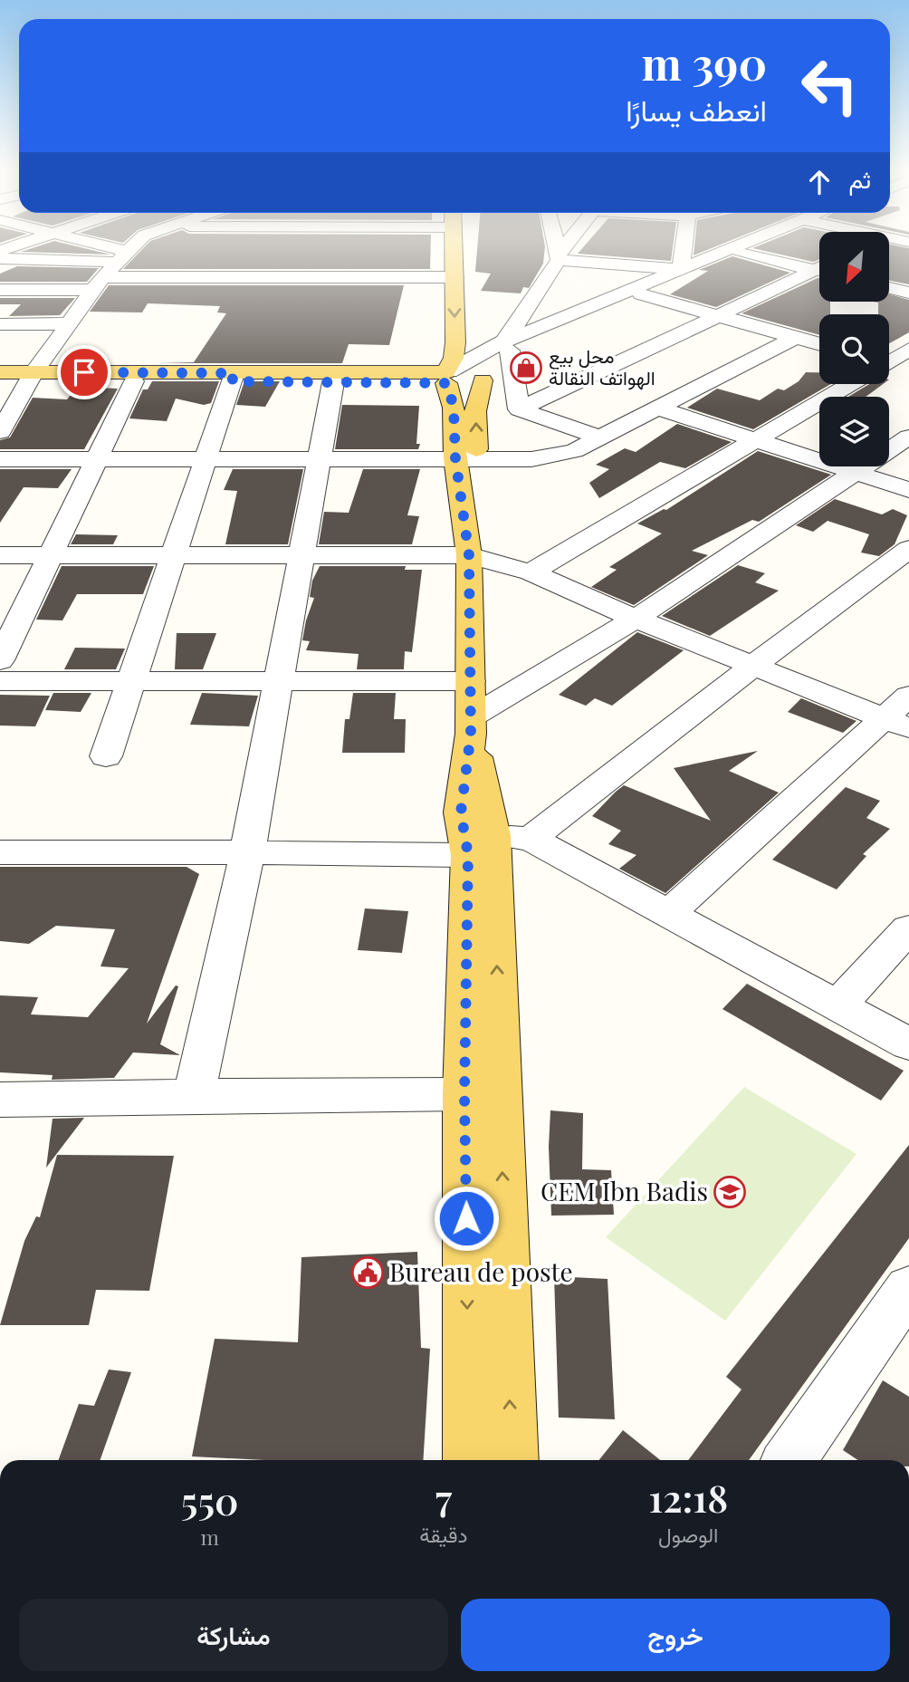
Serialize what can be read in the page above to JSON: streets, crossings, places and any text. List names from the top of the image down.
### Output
{
  "places": {
    "shop": ["محل بيع الهواتف النقالة"],
    "school or university": ["CEM Ibn Badis"],
    "public building": ["Bureau de poste"]
  },
  "north": "bottom left",
  "page": {
    "turn": ["390 m", "انعطف يسارًا"],
    "then": "ثم",
    "eta": [
      "12:18",
      "الوصول",
      "7",
      "دقيقة",
      "550",
      "m"
    ],
    "buttons": ["خروج", "مشاركة"]
  }
}
